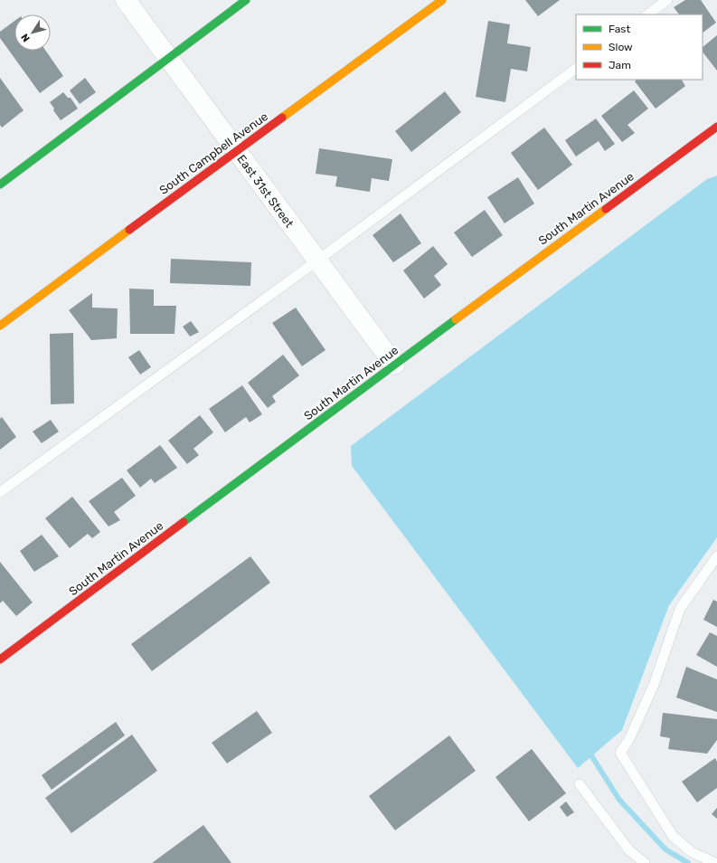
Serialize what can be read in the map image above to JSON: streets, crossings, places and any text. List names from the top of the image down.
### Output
{
  "streets": {
    "street": ["South Campbell Avenue", "East 31st Street", "South Martin Avenue"]
  },
  "crossings": [
    ["South Campbell Avenue", "East 31st Street"],
    ["East 31st Street", "South Martin Avenue"]
  ],
  "legend": ["Fast", "Slow", "Jam"],
  "north": "bottom left"
}
